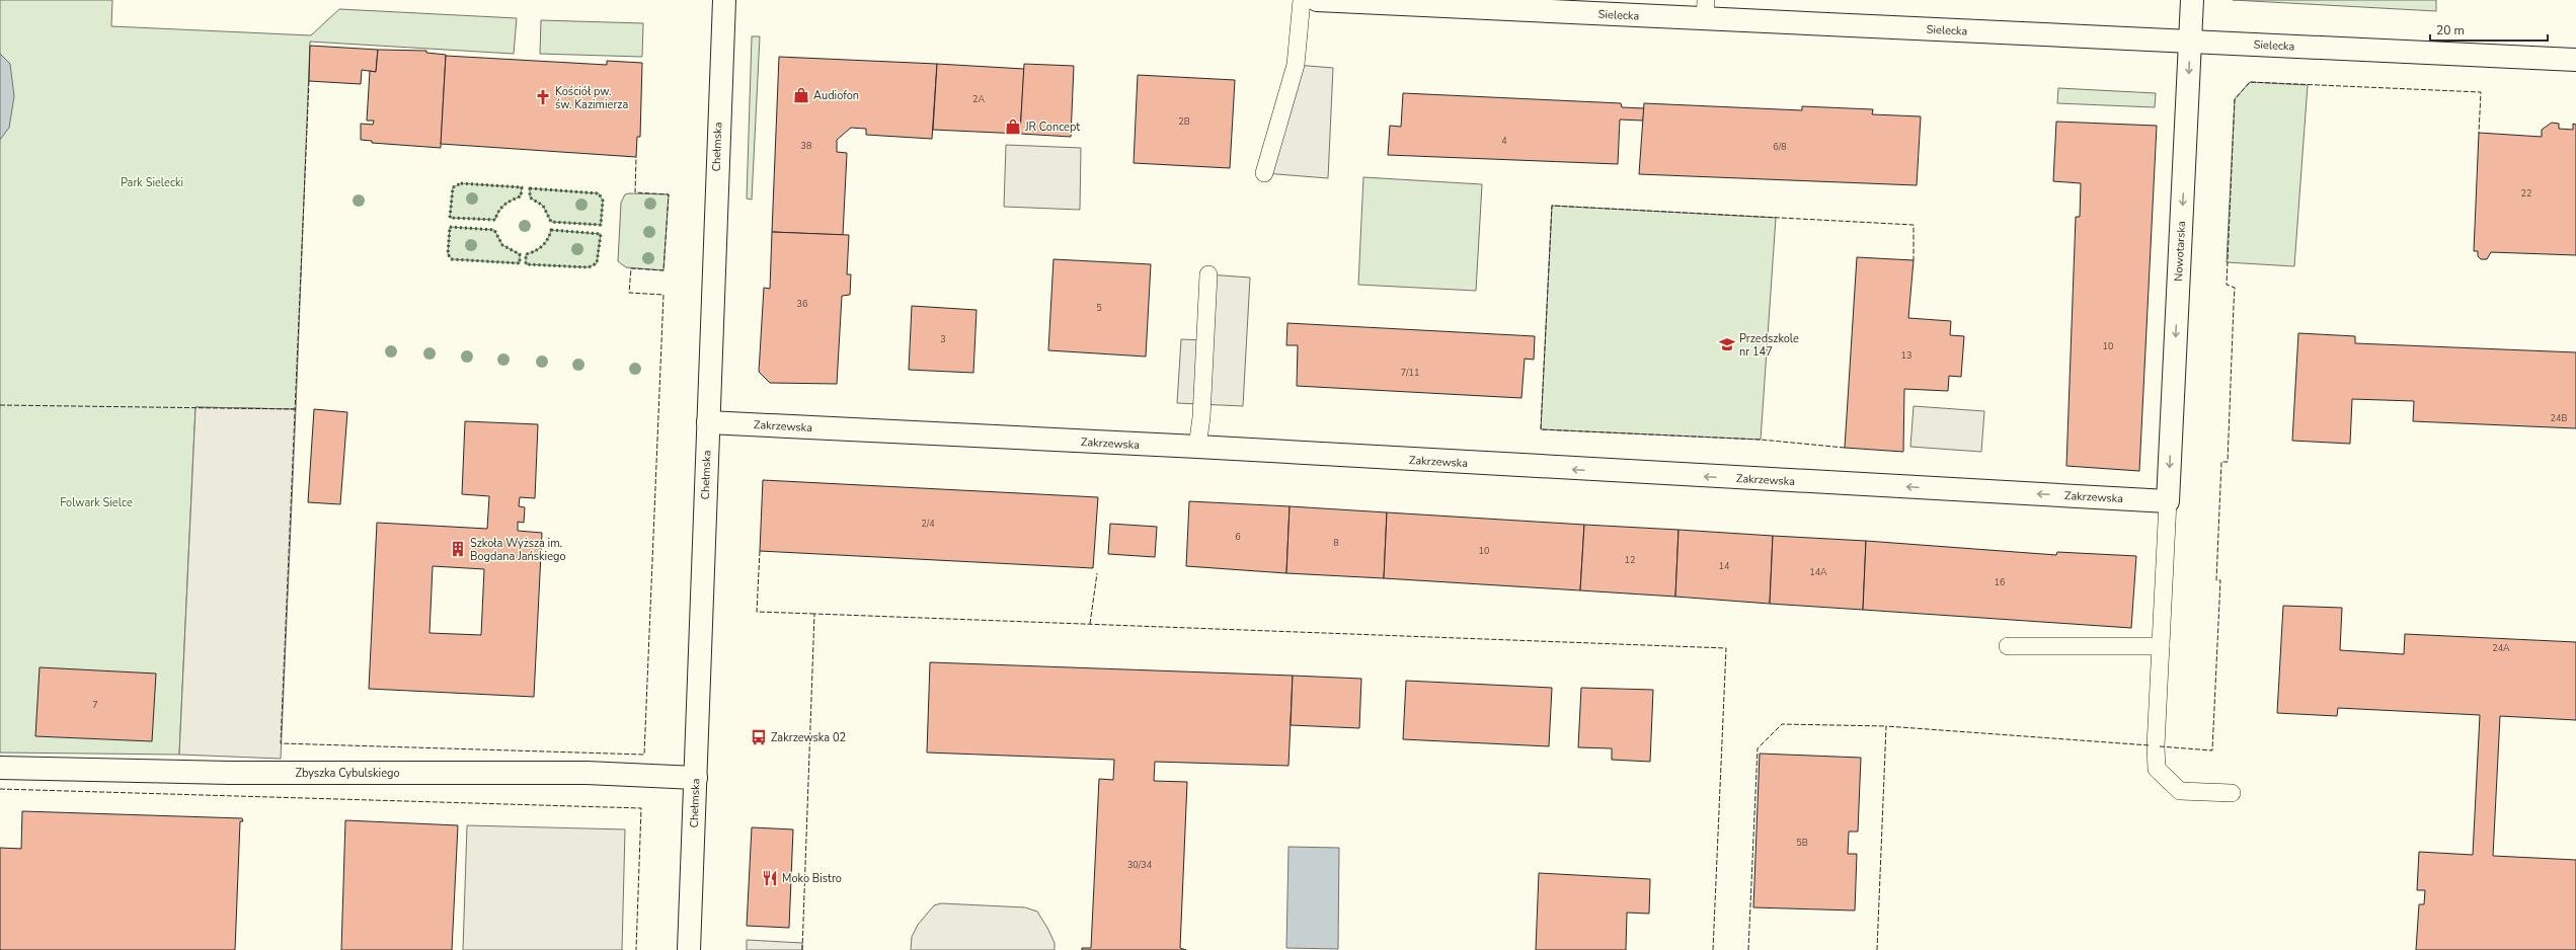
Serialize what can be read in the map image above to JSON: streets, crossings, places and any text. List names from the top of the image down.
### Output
{
  "streets": {
    "street": [
      "Sielecka",
      "Chełmska",
      "Nowotarska",
      "Zakrzewska",
      "Zbyszka Cybulskiego"
    ]
  },
  "crossings": [
    ["Sielecka", "Nowotarska"],
    ["Chełmska", "Zakrzewska"],
    ["Chełmska", "Zbyszka Cybulskiego"],
    ["Nowotarska", "Zakrzewska"]
  ],
  "one_way": ["Nowotarska", "Zakrzewska"],
  "parks": ["Park Sielecki", "Folwark Sielce"],
  "places": {
    "shop": ["Audiofon", "JR Concept"],
    "church": ["Kościół pw. św. Kazimierza"],
    "school or university": ["Przedszkole nr 147"],
    "building": ["Szkoła Wyższa im. Bogdana Jańskiego"],
    "bus stop": ["Zakrzewska 02"],
    "restaurant": ["Moko Bistro"]
  },
  "house_numbers": [
    "2A",
    "2B",
    "4",
    "38",
    "6/8",
    "22",
    "36",
    "5",
    "3",
    "10",
    "13",
    "7/11",
    "24B",
    "2/4",
    "6",
    "8",
    "10",
    "12",
    "14",
    "14A",
    "16",
    "24A",
    "7",
    "5B",
    "30/34"
  ],
  "scale_bar": "20 m"
}
